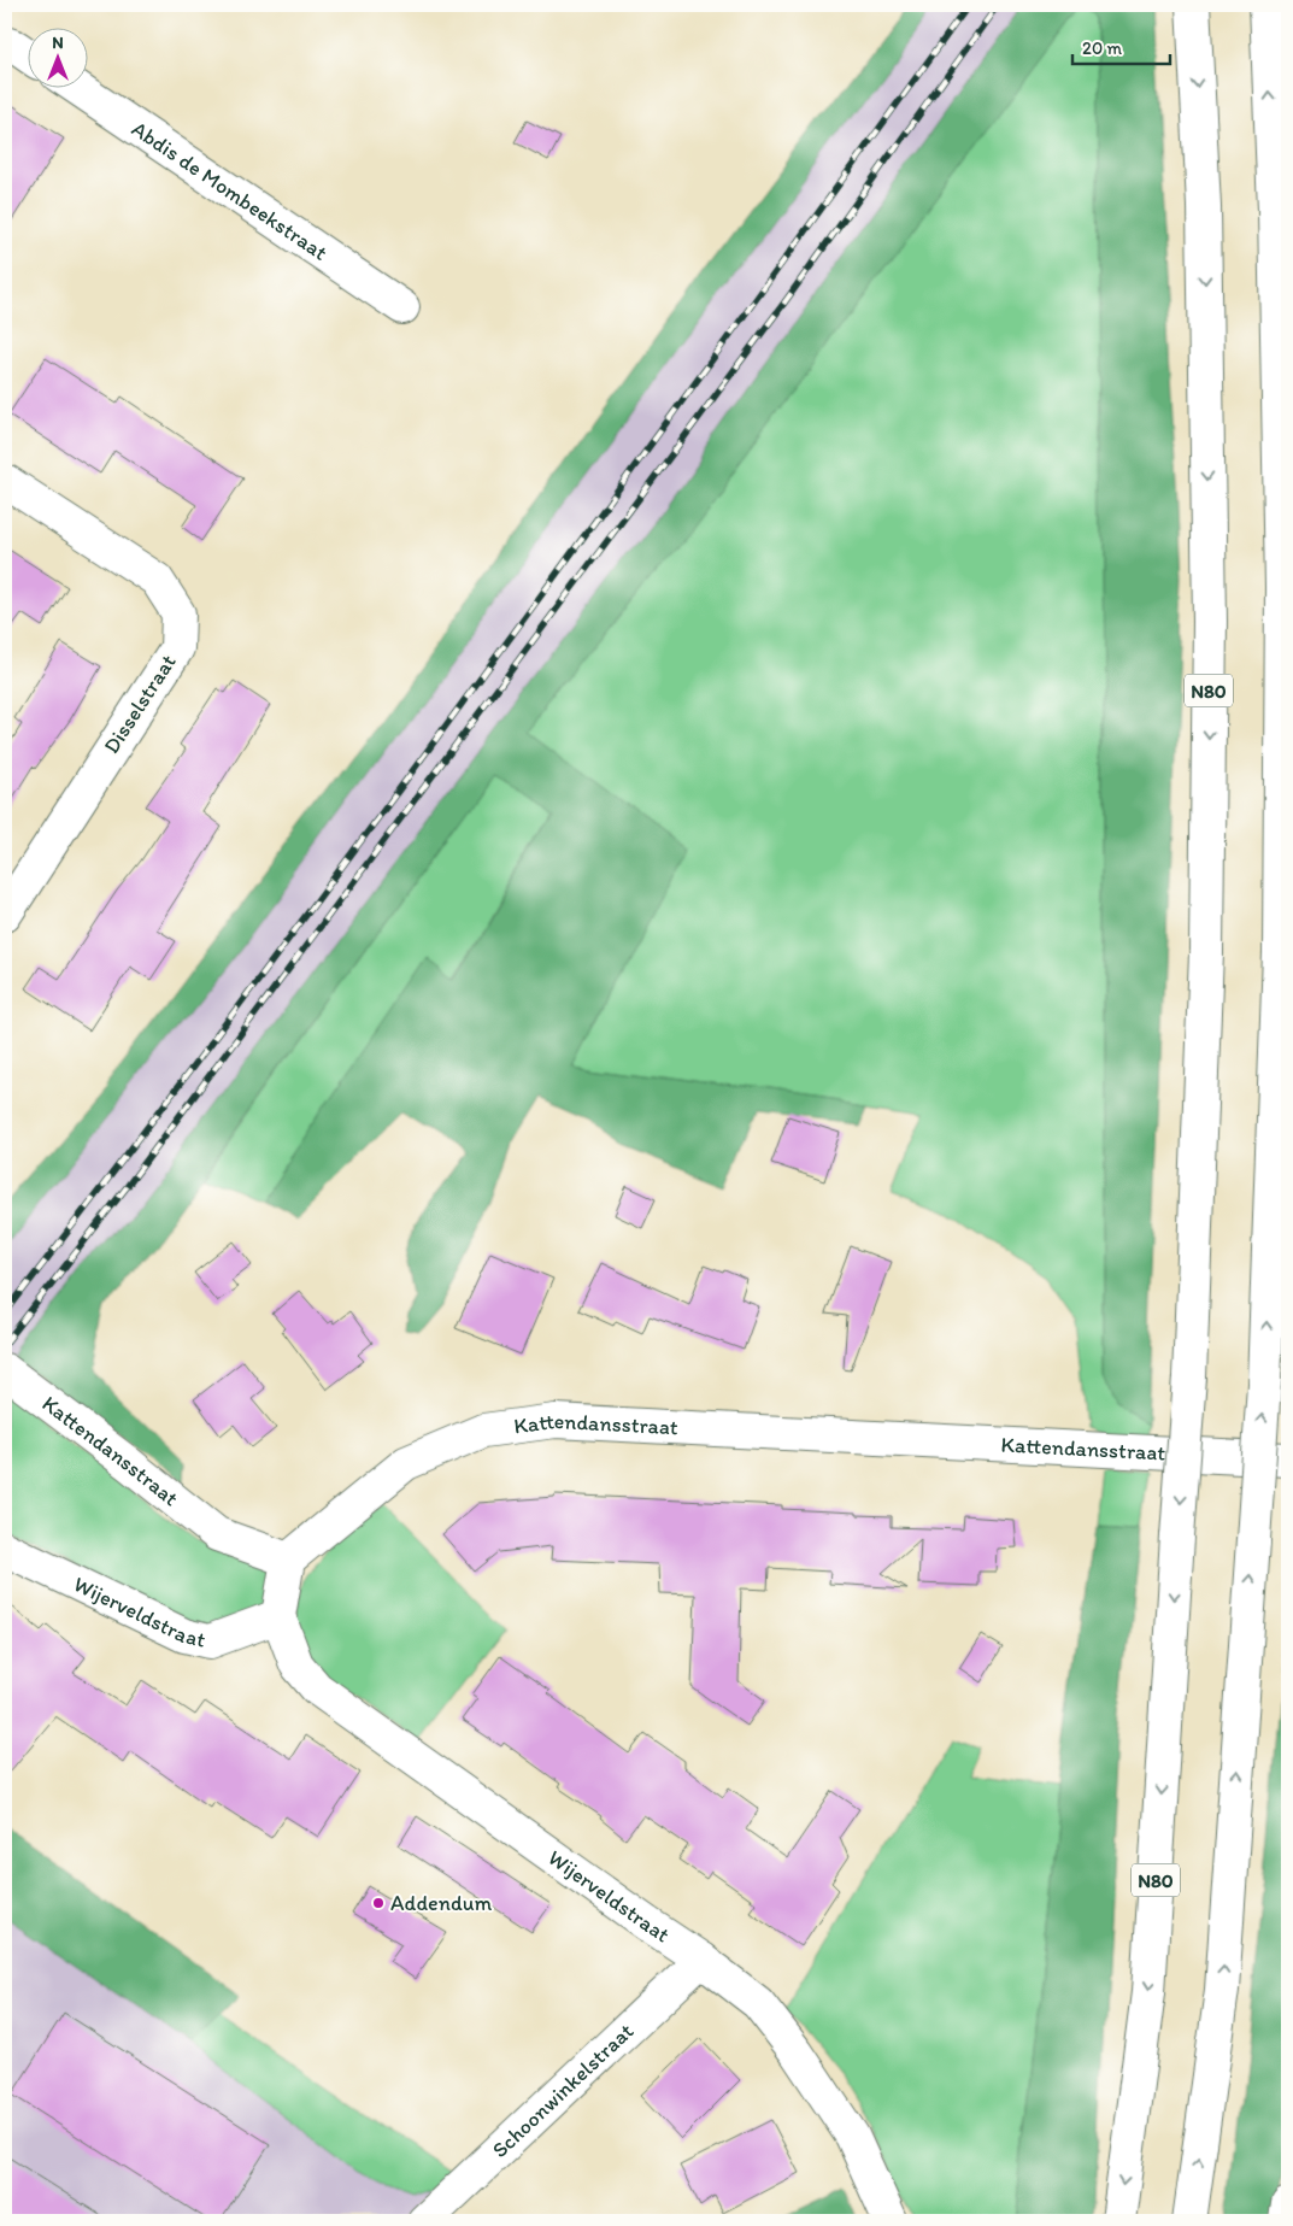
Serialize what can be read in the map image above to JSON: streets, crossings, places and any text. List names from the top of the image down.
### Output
{
  "streets": {
    "main road": [
      "Abdis de Mombeekstraat",
      "N80",
      "Disselstraat",
      "Kattendansstraat",
      "Wijerveldstraat",
      "Schoonwinkelstraat"
    ]
  },
  "crossings": [
    ["Wijerveldstraat", "Schoonwinkelstraat"]
  ],
  "places": ["Addendum"],
  "scale_bar": "20 m",
  "north": "top"
}
